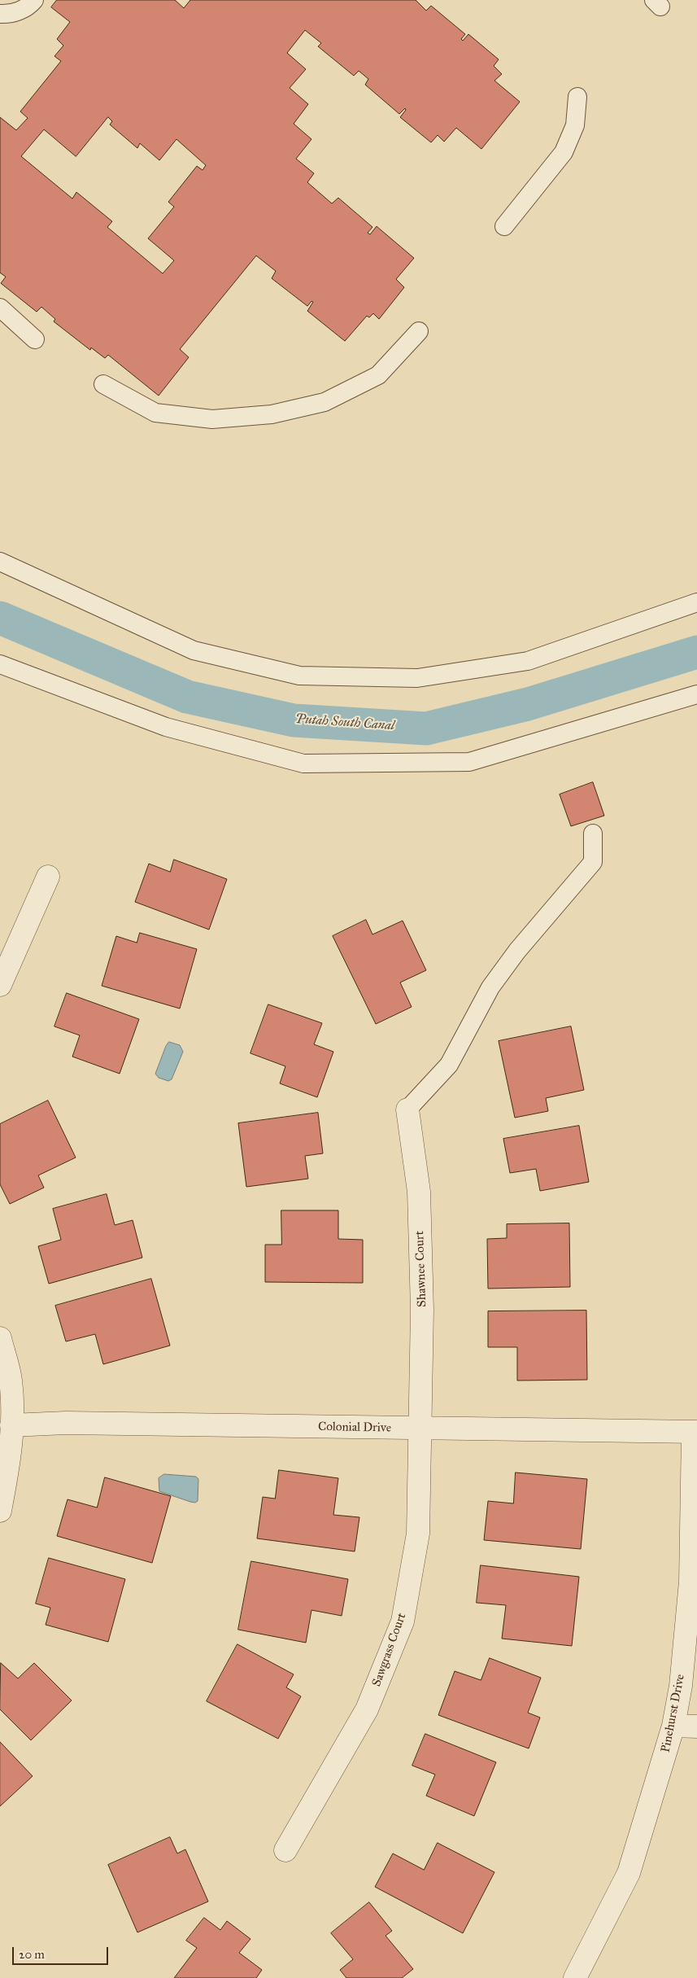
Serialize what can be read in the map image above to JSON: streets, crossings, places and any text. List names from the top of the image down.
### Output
{
  "streets": {
    "street": [
      "Shawnee Court",
      "Colonial Drive",
      "Sawgrass Court",
      "Pinehurst Drive"
    ]
  },
  "crossings": [
    ["Shawnee Court", "Colonial Drive"],
    ["Shawnee Court", "Sawgrass Court"],
    ["Colonial Drive", "Sawgrass Court"],
    ["Colonial Drive", "Pinehurst Drive"]
  ],
  "water": ["Putah South Canal"],
  "scale_bar": "20 m"
}
